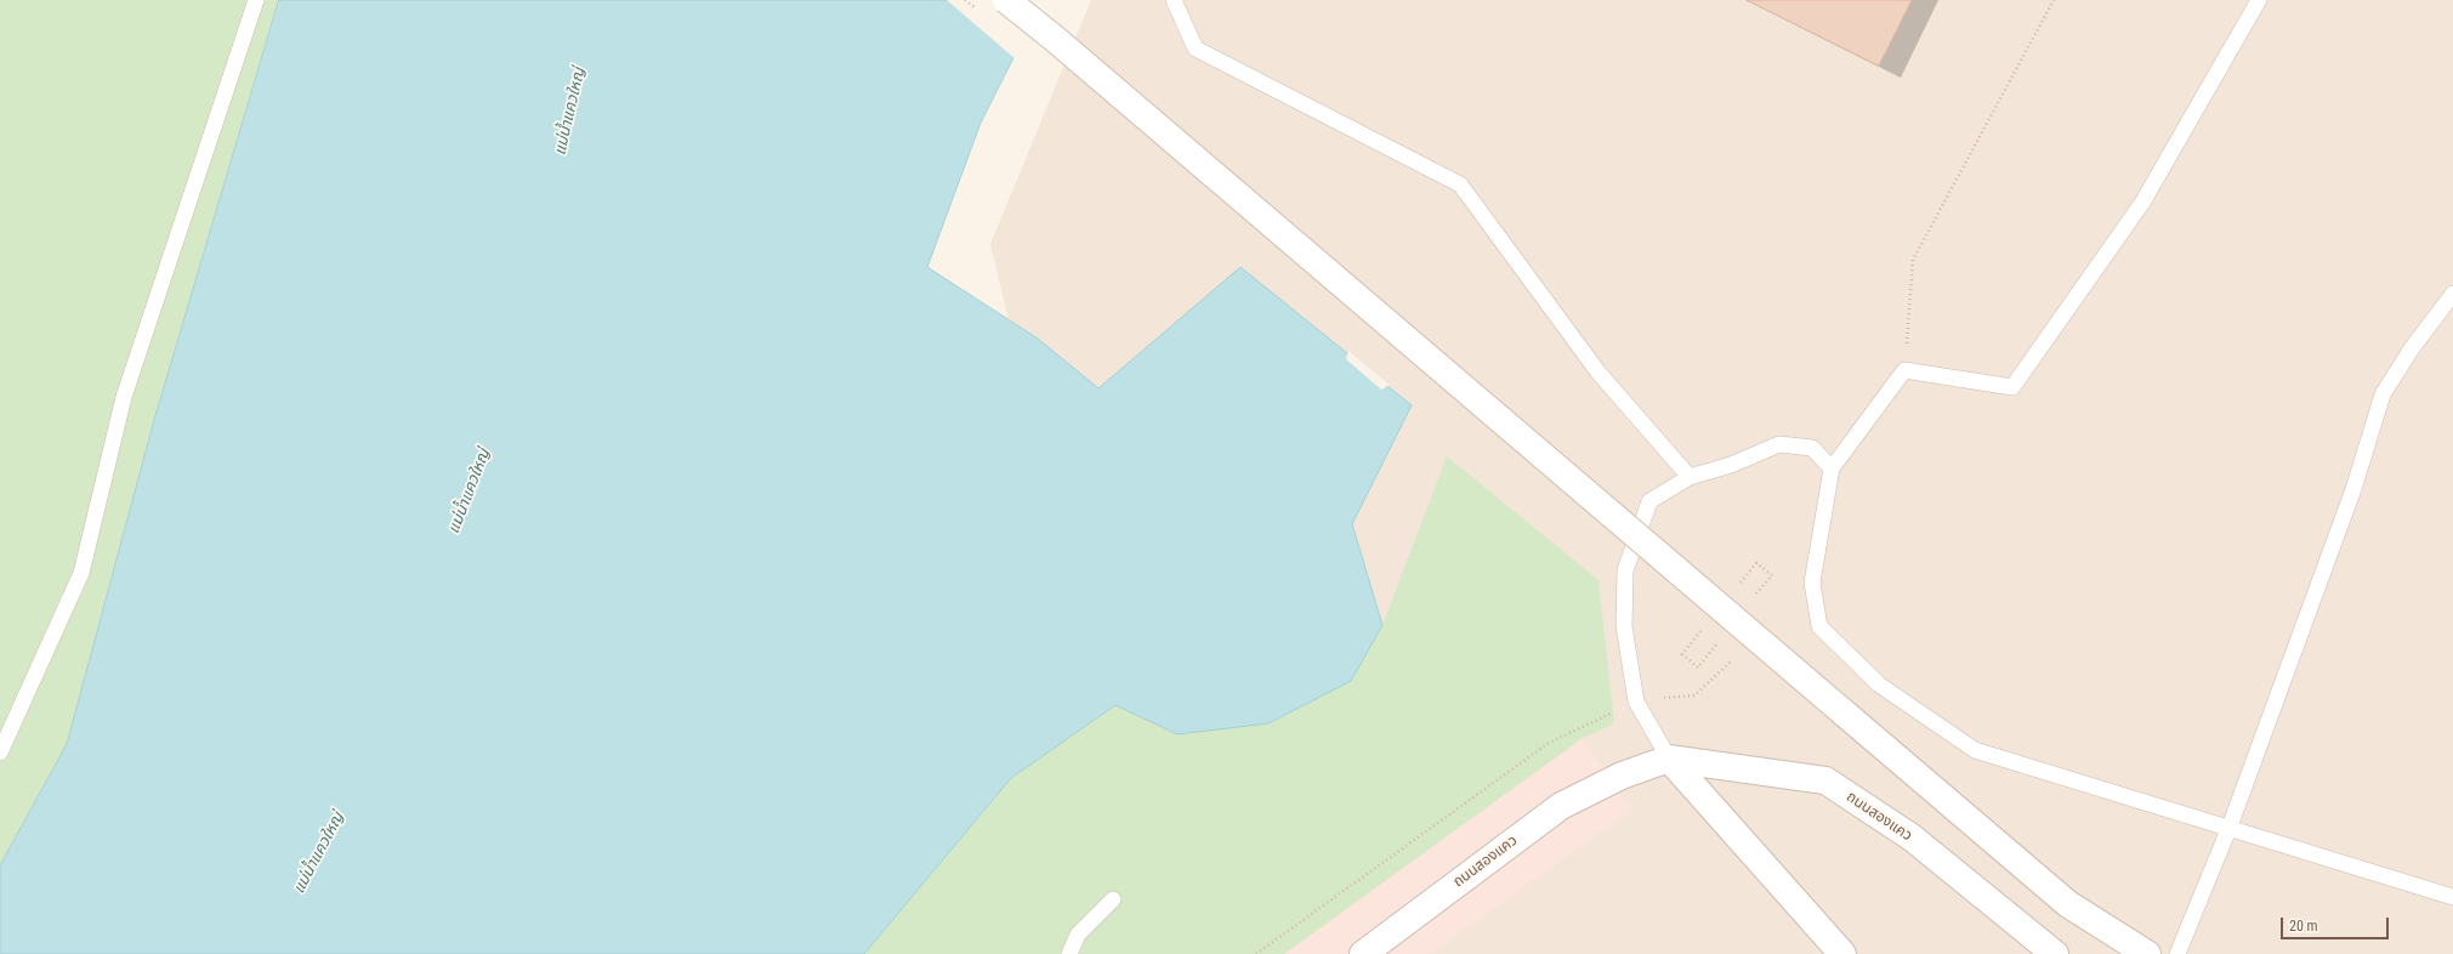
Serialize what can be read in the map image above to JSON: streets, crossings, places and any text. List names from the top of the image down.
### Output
{
  "streets": {
    "main road": ["ถนนสองแคว"]
  },
  "water": ["แม่น้ำแควใหญ่"],
  "scale_bar": "20 m"
}
